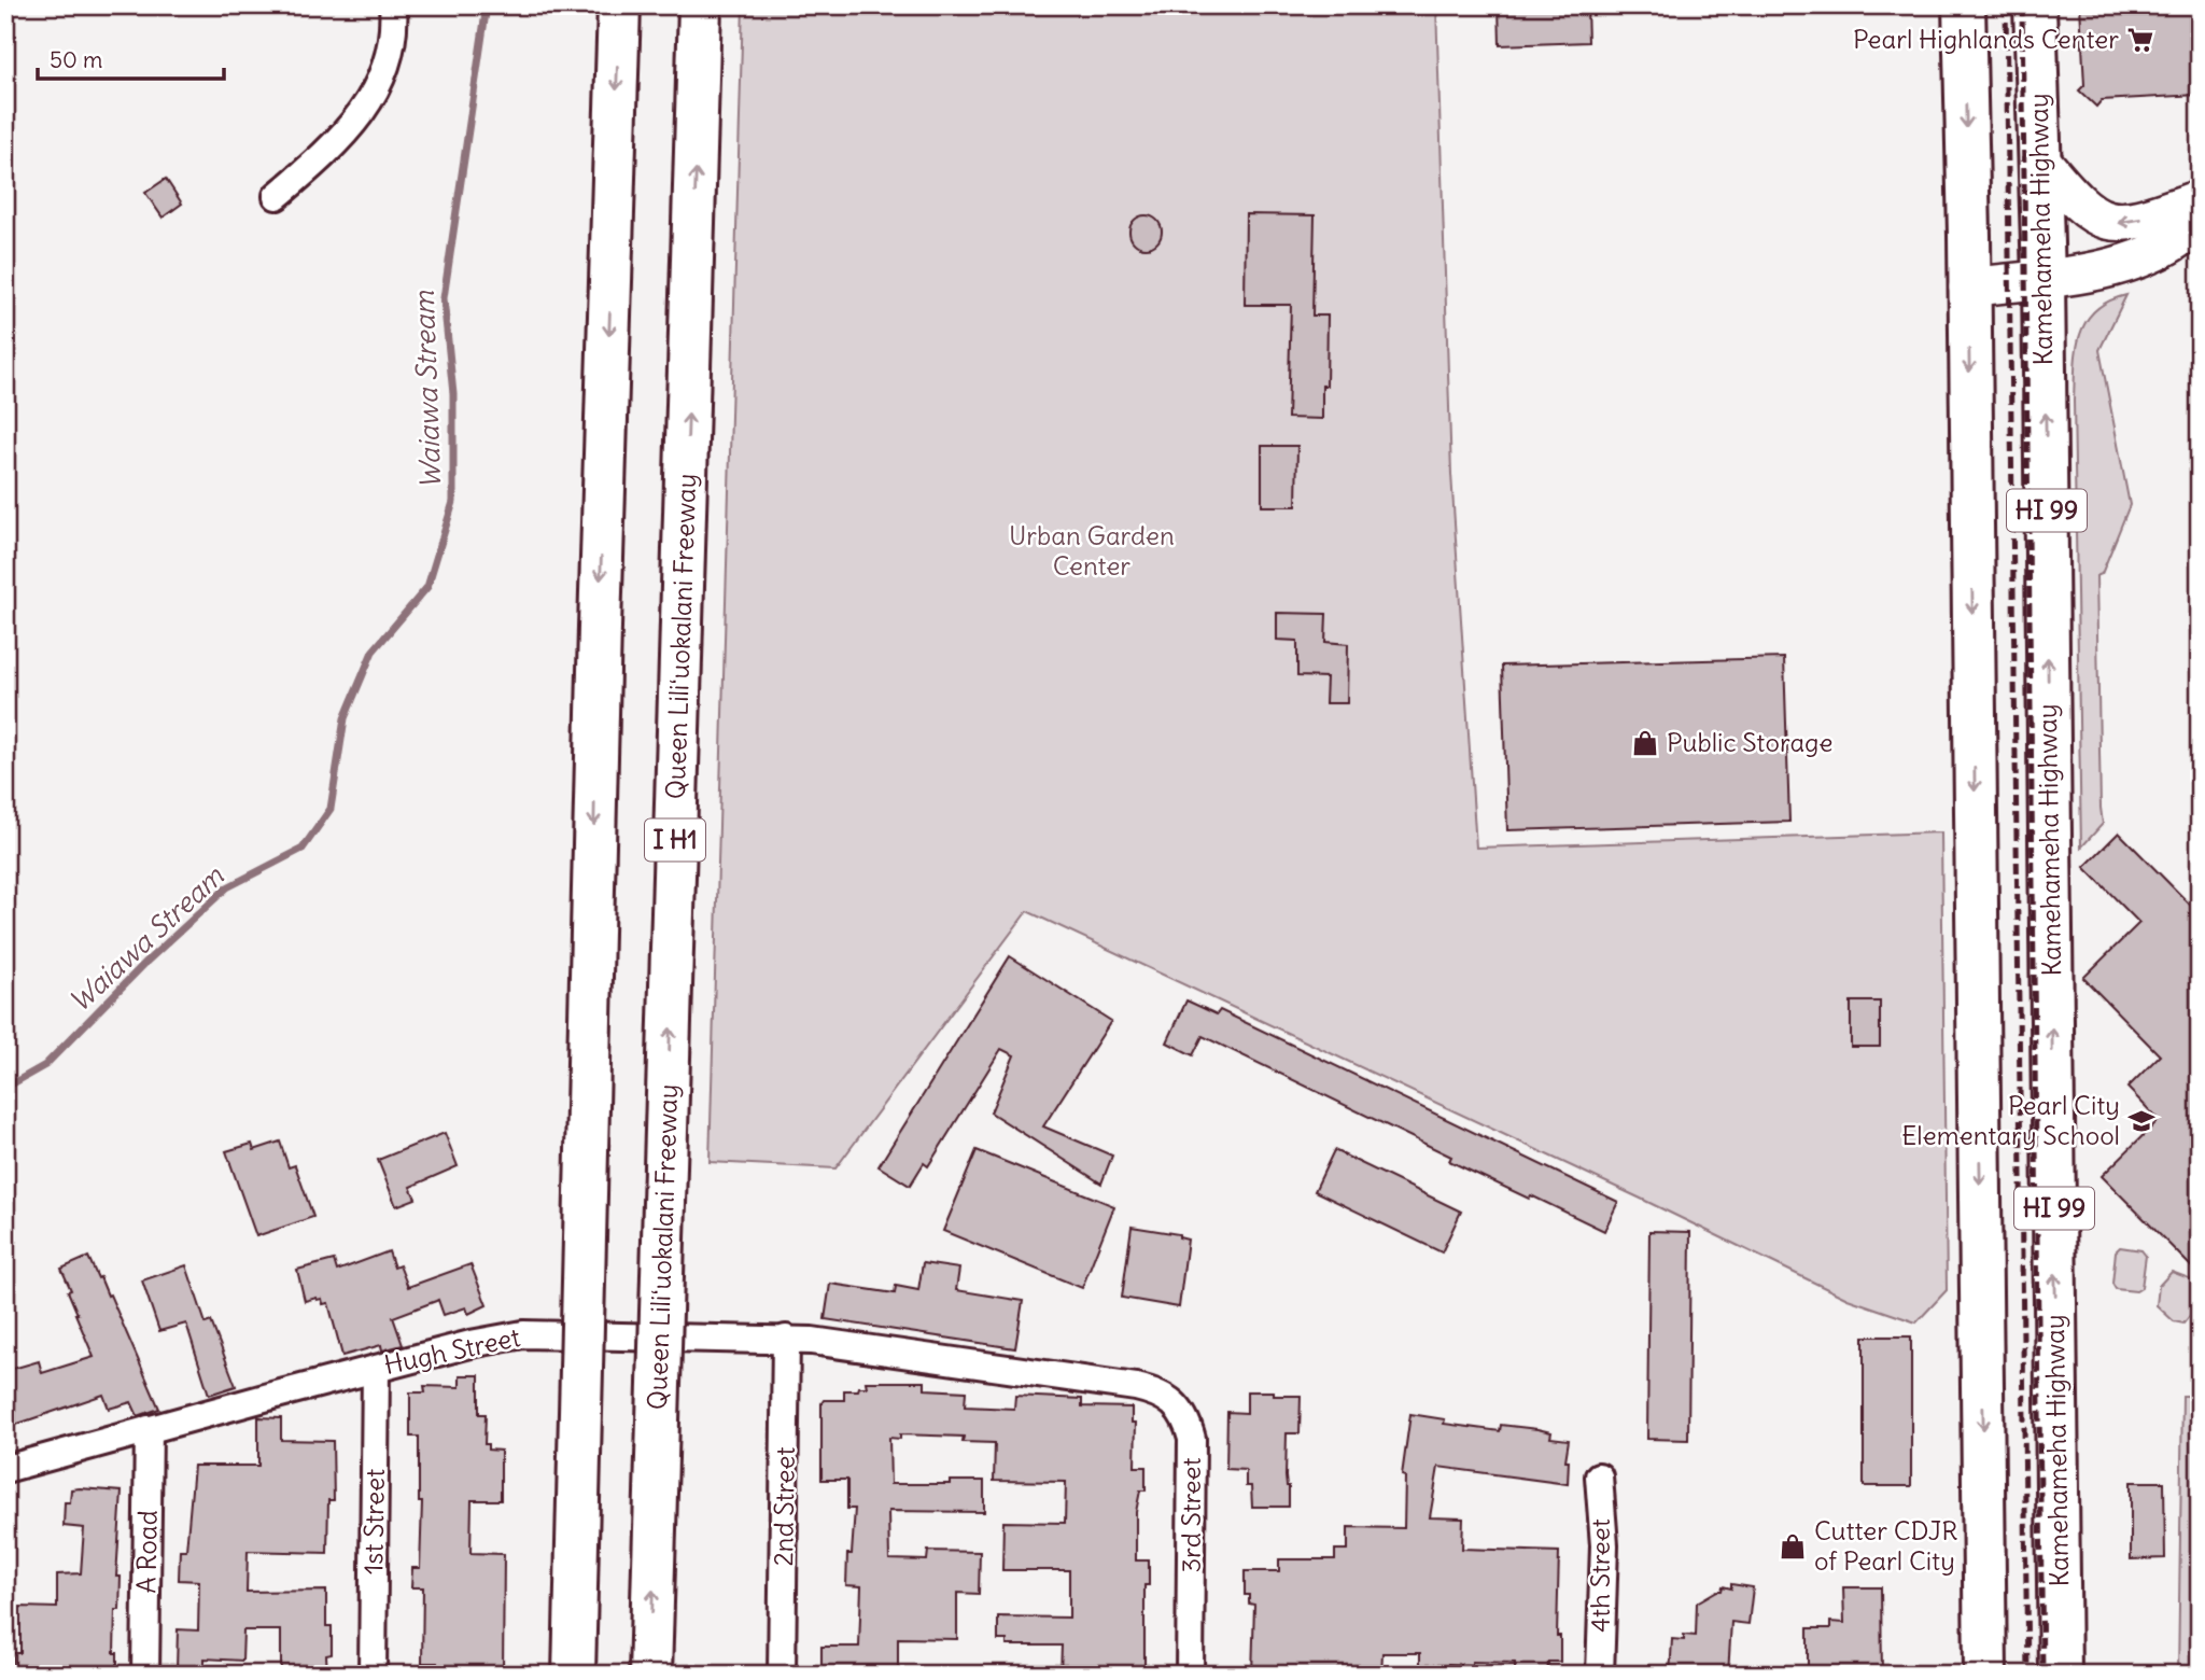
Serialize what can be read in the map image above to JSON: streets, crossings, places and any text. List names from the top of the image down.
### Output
{
  "streets": {
    "main road": [
      "Kamehameha Highway",
      "HI 99",
      "Queen Liliʻuokalani Freeway",
      "I H1"
    ],
    "street": [
      "Hugh Street",
      "2nd Street",
      "3rd Street",
      "1st Street",
      "A Road",
      "4th Street"
    ]
  },
  "crossings": [
    ["Hugh Street", "2nd Street"],
    ["Hugh Street", "3rd Street"],
    ["Hugh Street", "1st Street"],
    ["Hugh Street", "A Road"]
  ],
  "water": ["Waiawa Stream"],
  "parks": ["Urban Garden Center"],
  "places": {
    "supermarket": ["Pearl Highlands Center"],
    "shop": ["Public Storage", "Cutter CDJR of Pearl City"],
    "school or university": ["Pearl City Elementary School"]
  },
  "scale_bar": "50 m"
}
